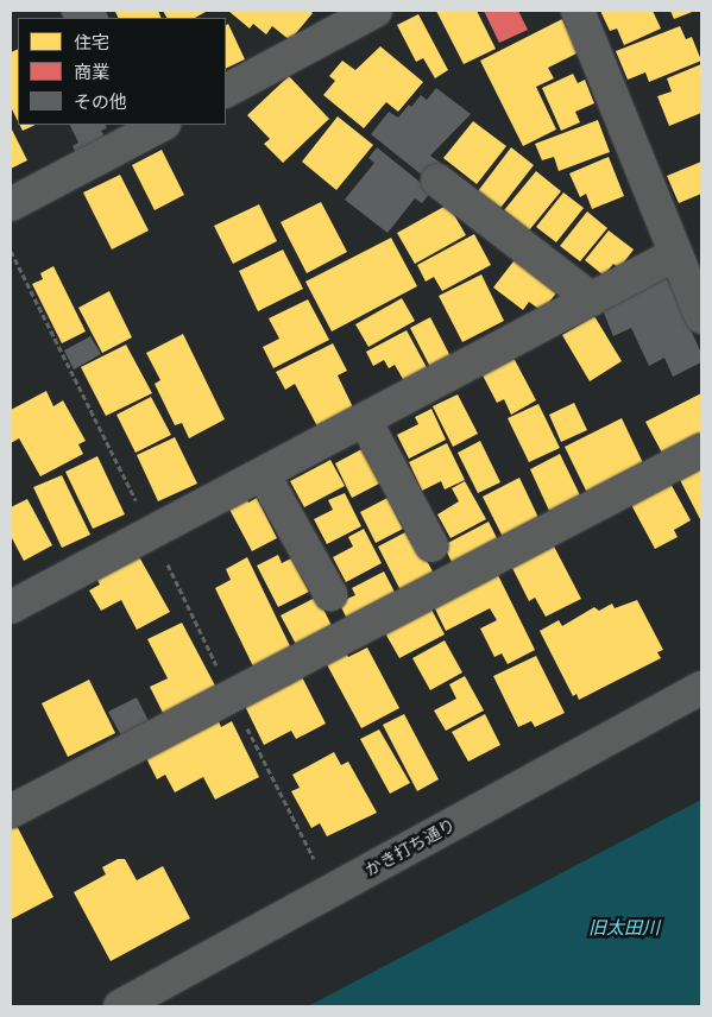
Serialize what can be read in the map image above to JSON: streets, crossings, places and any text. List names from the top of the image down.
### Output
{
  "streets": {
    "street": ["かき打ち通り"]
  },
  "water": ["旧太田川"],
  "legend": ["住宅", "商業", "その他"]
}
